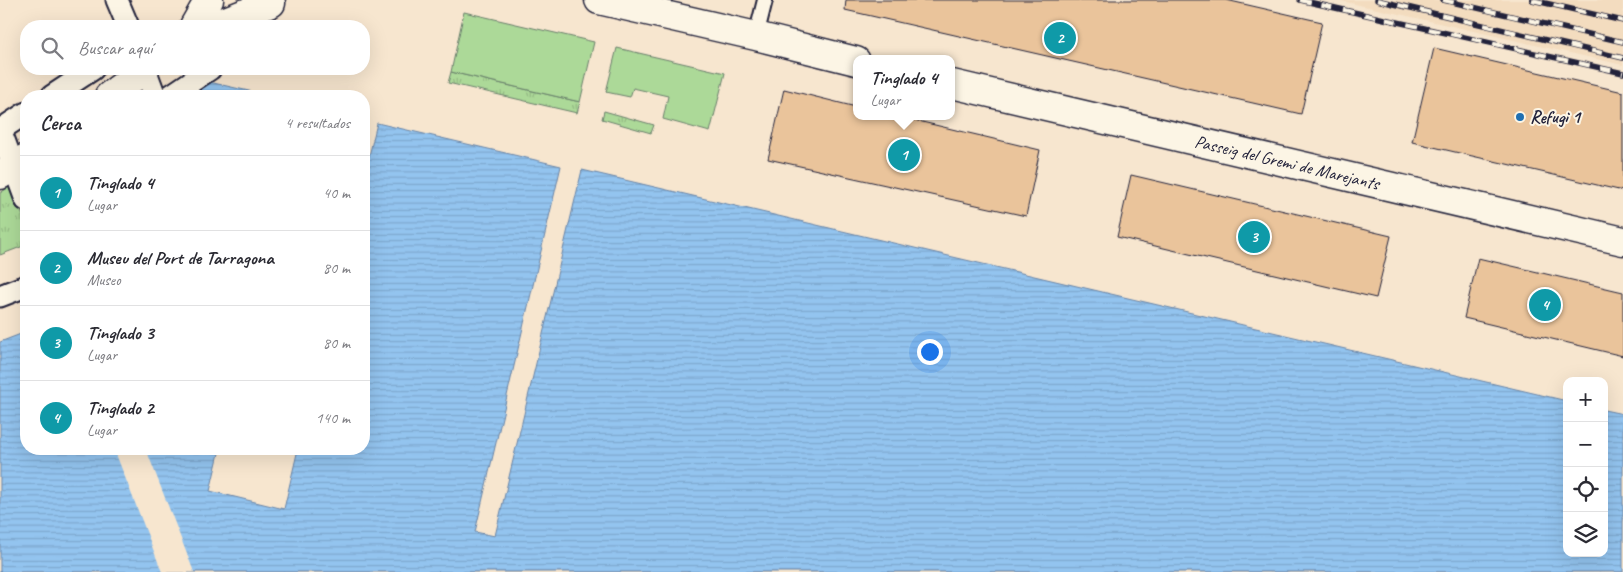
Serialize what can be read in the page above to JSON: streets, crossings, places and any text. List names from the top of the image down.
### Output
{
  "streets": {
    "street": ["Passeig del Gremi de Marejants"]
  },
  "places": ["Refugi 1"],
  "page": {
    "pins": [
      "2",
      "1",
      "3",
      "4"
    ],
    "search": "Buscar aquí",
    "popup": ["Tinglado 4", "Lugar"],
    "heading": ["Cerca", "4 resultados"],
    "list": [
      {
        "mark": "1",
        "name": "Tinglado 4",
        "note": "Lugar",
        "value": "40 m"
      },
      {
        "mark": "2",
        "name": "Museu del Port de Tarragona",
        "note": "Museo",
        "value": "80 m"
      },
      {
        "mark": "3",
        "name": "Tinglado 3",
        "note": "Lugar",
        "value": "80 m"
      },
      {
        "mark": "4",
        "name": "Tinglado 2",
        "note": "Lugar",
        "value": "140 m"
      }
    ],
    "map_buttons": ["+", "−"]
  }
}
